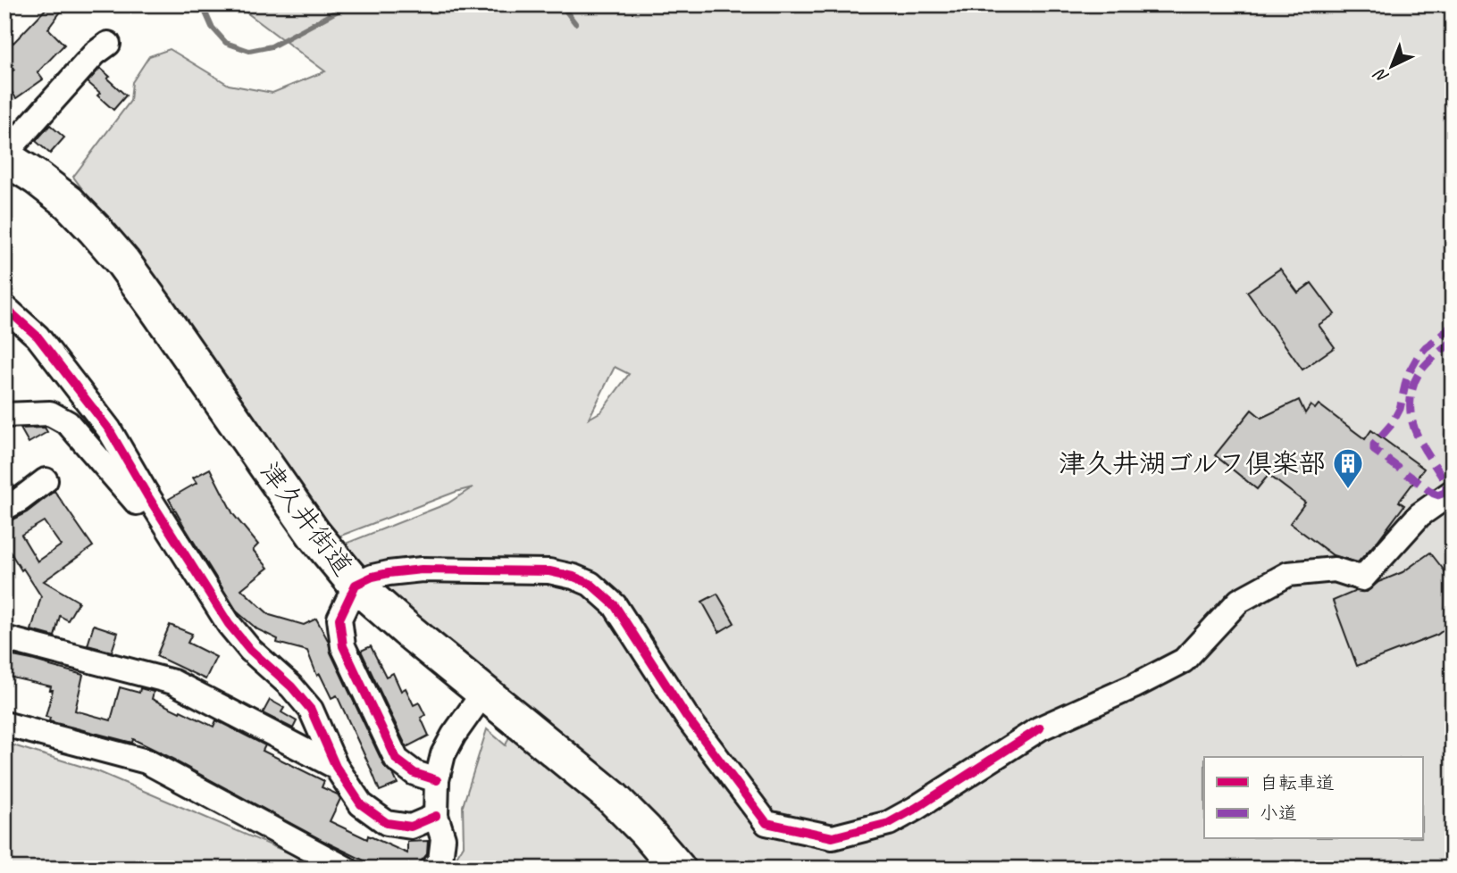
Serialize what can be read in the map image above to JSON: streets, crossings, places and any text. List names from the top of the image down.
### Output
{
  "streets": {
    "highway": ["津久井街道"]
  },
  "places": {
    "building": ["津久井湖ゴルフ倶楽部"]
  },
  "legend": ["自転車道", "小道"],
  "north": "bottom left"
}
